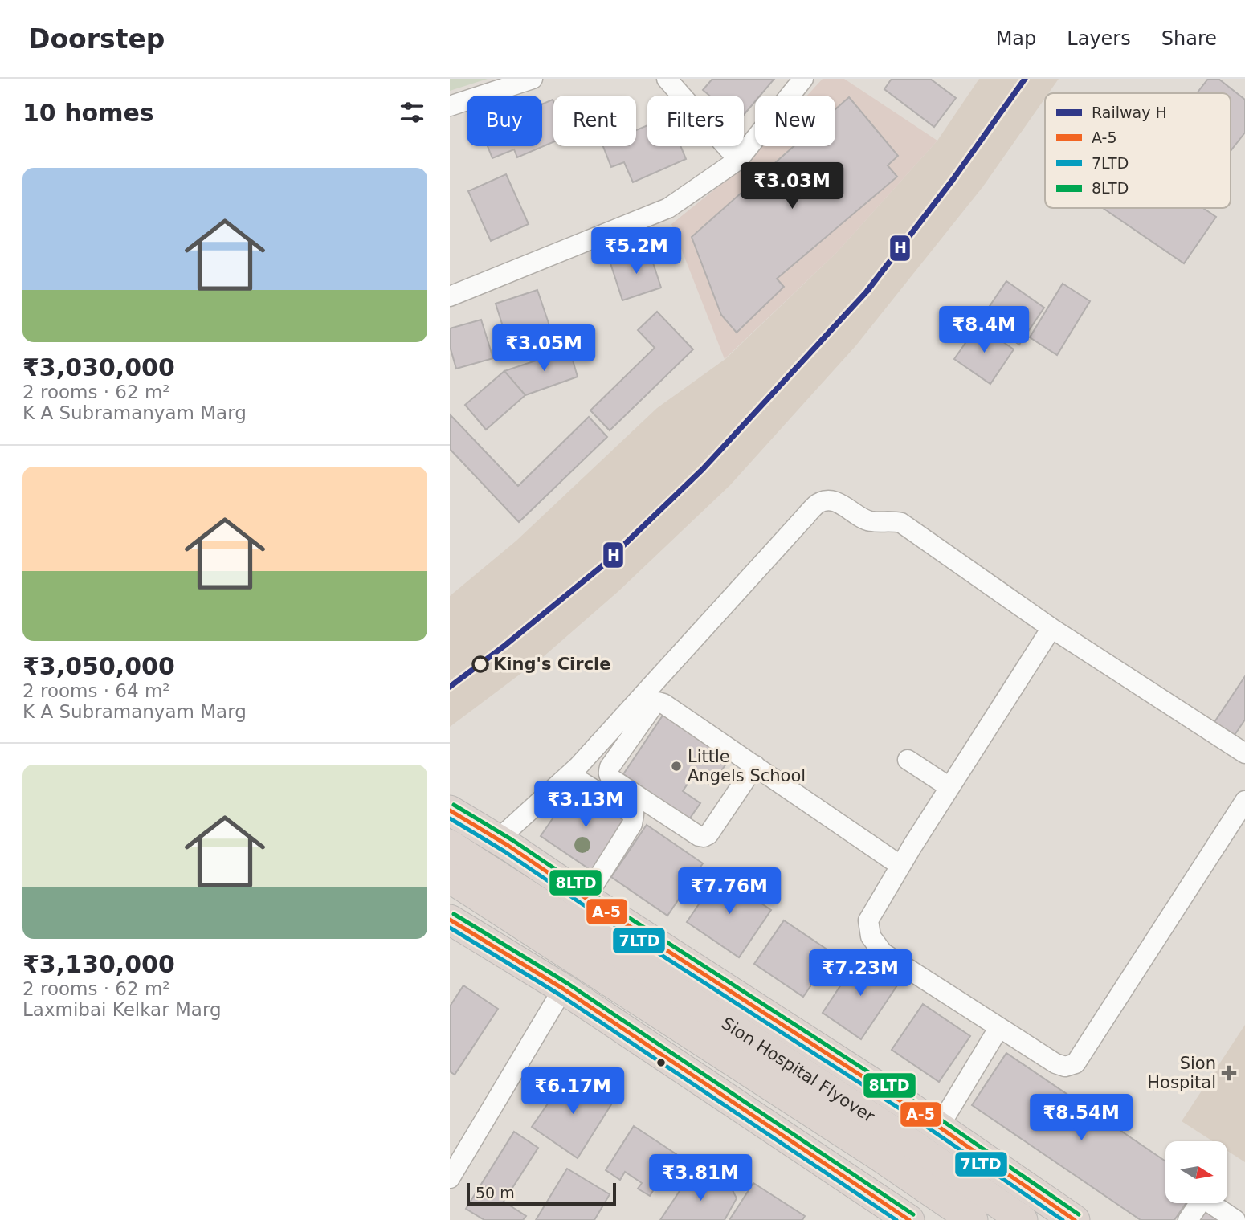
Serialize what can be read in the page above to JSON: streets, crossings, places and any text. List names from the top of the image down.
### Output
{
  "streets": {
    "highway": ["Sion Hospital Flyover"]
  },
  "places": {
    "other": ["King's Circle", "Little Angels School"],
    "health": ["Sion Hospital"]
  },
  "lines": [
    "rail line H",
    "transit line 8LTD",
    "transit line A-5",
    "transit line 7LTD"
  ],
  "legend": [
    "Railway H",
    "A-5",
    "7LTD",
    "8LTD"
  ],
  "scale_bar": "50 m",
  "north": "right",
  "page": {
    "header": "Doorstep",
    "nav": ["Map", "Layers", "Share"],
    "heading": "10 homes",
    "chip": [
      "Buy",
      "Rent",
      "Filters",
      "New"
    ],
    "list": [
      {
        "name": "₹3,030,000",
        "note": "2 rooms · 62 m² · K A Subramanyam Marg"
      },
      {
        "name": "₹3,050,000",
        "note": "2 rooms · 64 m² · K A Subramanyam Marg"
      },
      {
        "name": "₹3,130,000",
        "note": "2 rooms · 62 m² · Laxmibai Kelkar Marg"
      }
    ],
    "price": [
      "₹3.03M",
      "₹5.2M",
      "₹8.4M",
      "₹3.05M",
      "₹3.13M",
      "₹7.76M",
      "₹7.23M",
      "₹6.17M",
      "₹8.54M",
      "₹3.81M"
    ],
    "scale": "50 m"
  }
}
